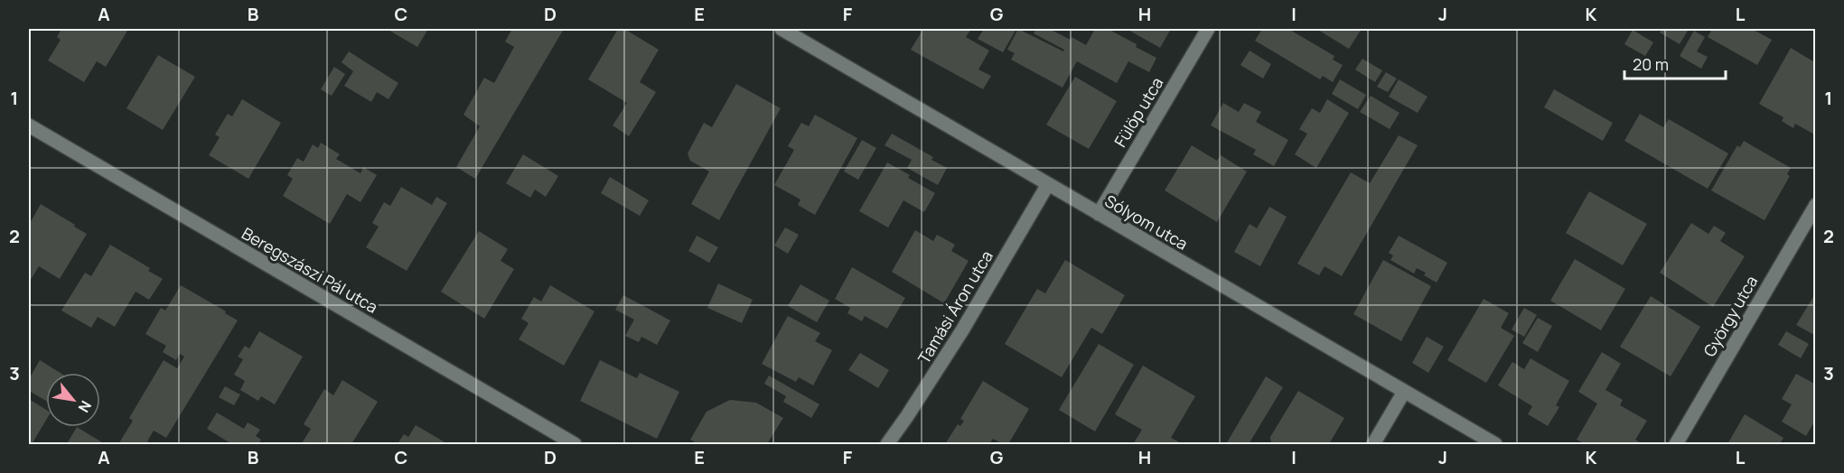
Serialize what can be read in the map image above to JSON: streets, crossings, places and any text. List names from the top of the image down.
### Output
{
  "streets": {
    "street": [
      "Fülöp utca",
      "Sólyom utca",
      "Beregszászi Pál utca",
      "Tamási Áron utca",
      "György utca"
    ]
  },
  "crossings": [
    ["Fülöp utca", "Sólyom utca"],
    ["Sólyom utca", "Tamási Áron utca"]
  ],
  "scale_bar": "20 m",
  "north": "bottom right",
  "grid": {
    "columns": [
      "A",
      "B",
      "C",
      "D",
      "E",
      "F",
      "G",
      "H",
      "I",
      "J",
      "K",
      "L"
    ],
    "rows": ["1", "2", "3"]
  }
}
